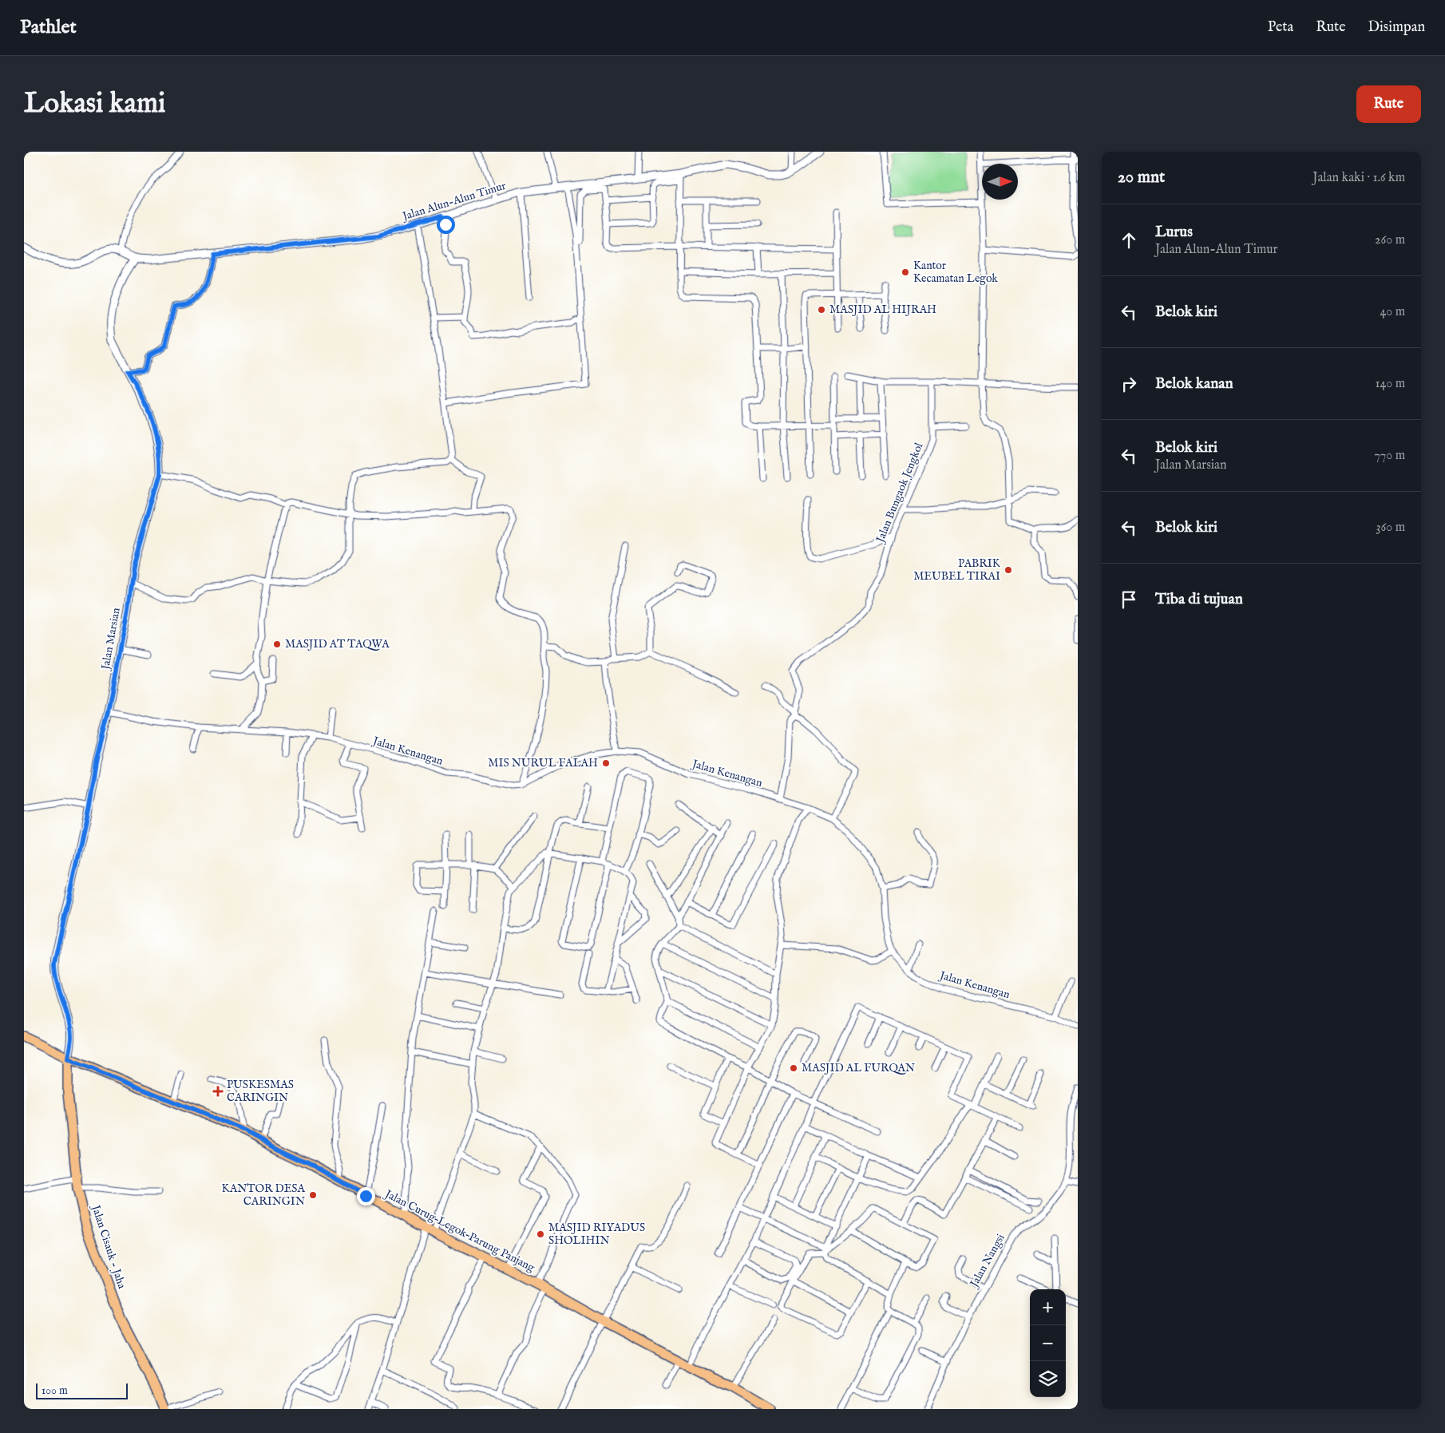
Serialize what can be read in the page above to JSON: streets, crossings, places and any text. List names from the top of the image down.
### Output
{
  "streets": {
    "main road": ["Jalan Curug–Legok–Parung Panjang", "Jalan Cisauk - Jaha"],
    "street": [
      "Jalan Alun-Alun Timur",
      "Jalan Bungaok Jengkol",
      "Jalan Marsian",
      "Jalan Kenangan",
      "Jalan Nangsi"
    ]
  },
  "crossings": [
    ["Jalan Alun-Alun Timur", "Jalan Marsian"],
    ["Jalan Bungaok Jengkol", "Jalan Kenangan"],
    ["Jalan Marsian", "Jalan Kenangan"],
    ["Jalan Marsian", "Jalan Curug–Legok–Parung Panjang"],
    ["Jalan Marsian", "Jalan Cisauk - Jaha"],
    ["Jalan Curug–Legok–Parung Panjang", "Jalan Cisauk - Jaha"]
  ],
  "places": {
    "other": [
      "Kantor Kecamatan Legok",
      "MASJID AL HIJRAH",
      "PABRIK MEUBEL TIRAI",
      "MASJID AT TAQWA",
      "MIS NURUL FALAH",
      "MASJID AL FURQAN",
      "KANTOR DESA CARINGIN",
      "MASJID RIYADUS SHOLIHIN"
    ],
    "health": ["PUSKESMAS CARINGIN"]
  },
  "scale_bar": "100 m",
  "north": "right",
  "page": {
    "header": "Pathlet",
    "nav": ["Peta", "Rute", "Disimpan"],
    "buttons": "Rute",
    "title": "Lokasi kami",
    "heading": ["20 mnt", "Jalan kaki · 1.6 km"],
    "list": [
      ["Lurus", "Jalan Alun-Alun Timur", "260 m"],
      ["Belok kiri", "40 m"],
      ["Belok kanan", "140 m"],
      ["Belok kiri", "Jalan Marsian", "770 m"],
      ["Belok kiri", "360 m"],
      "Tiba di tujuan"
    ],
    "map_buttons": ["+", "−"],
    "scale": "100 m"
  }
}
